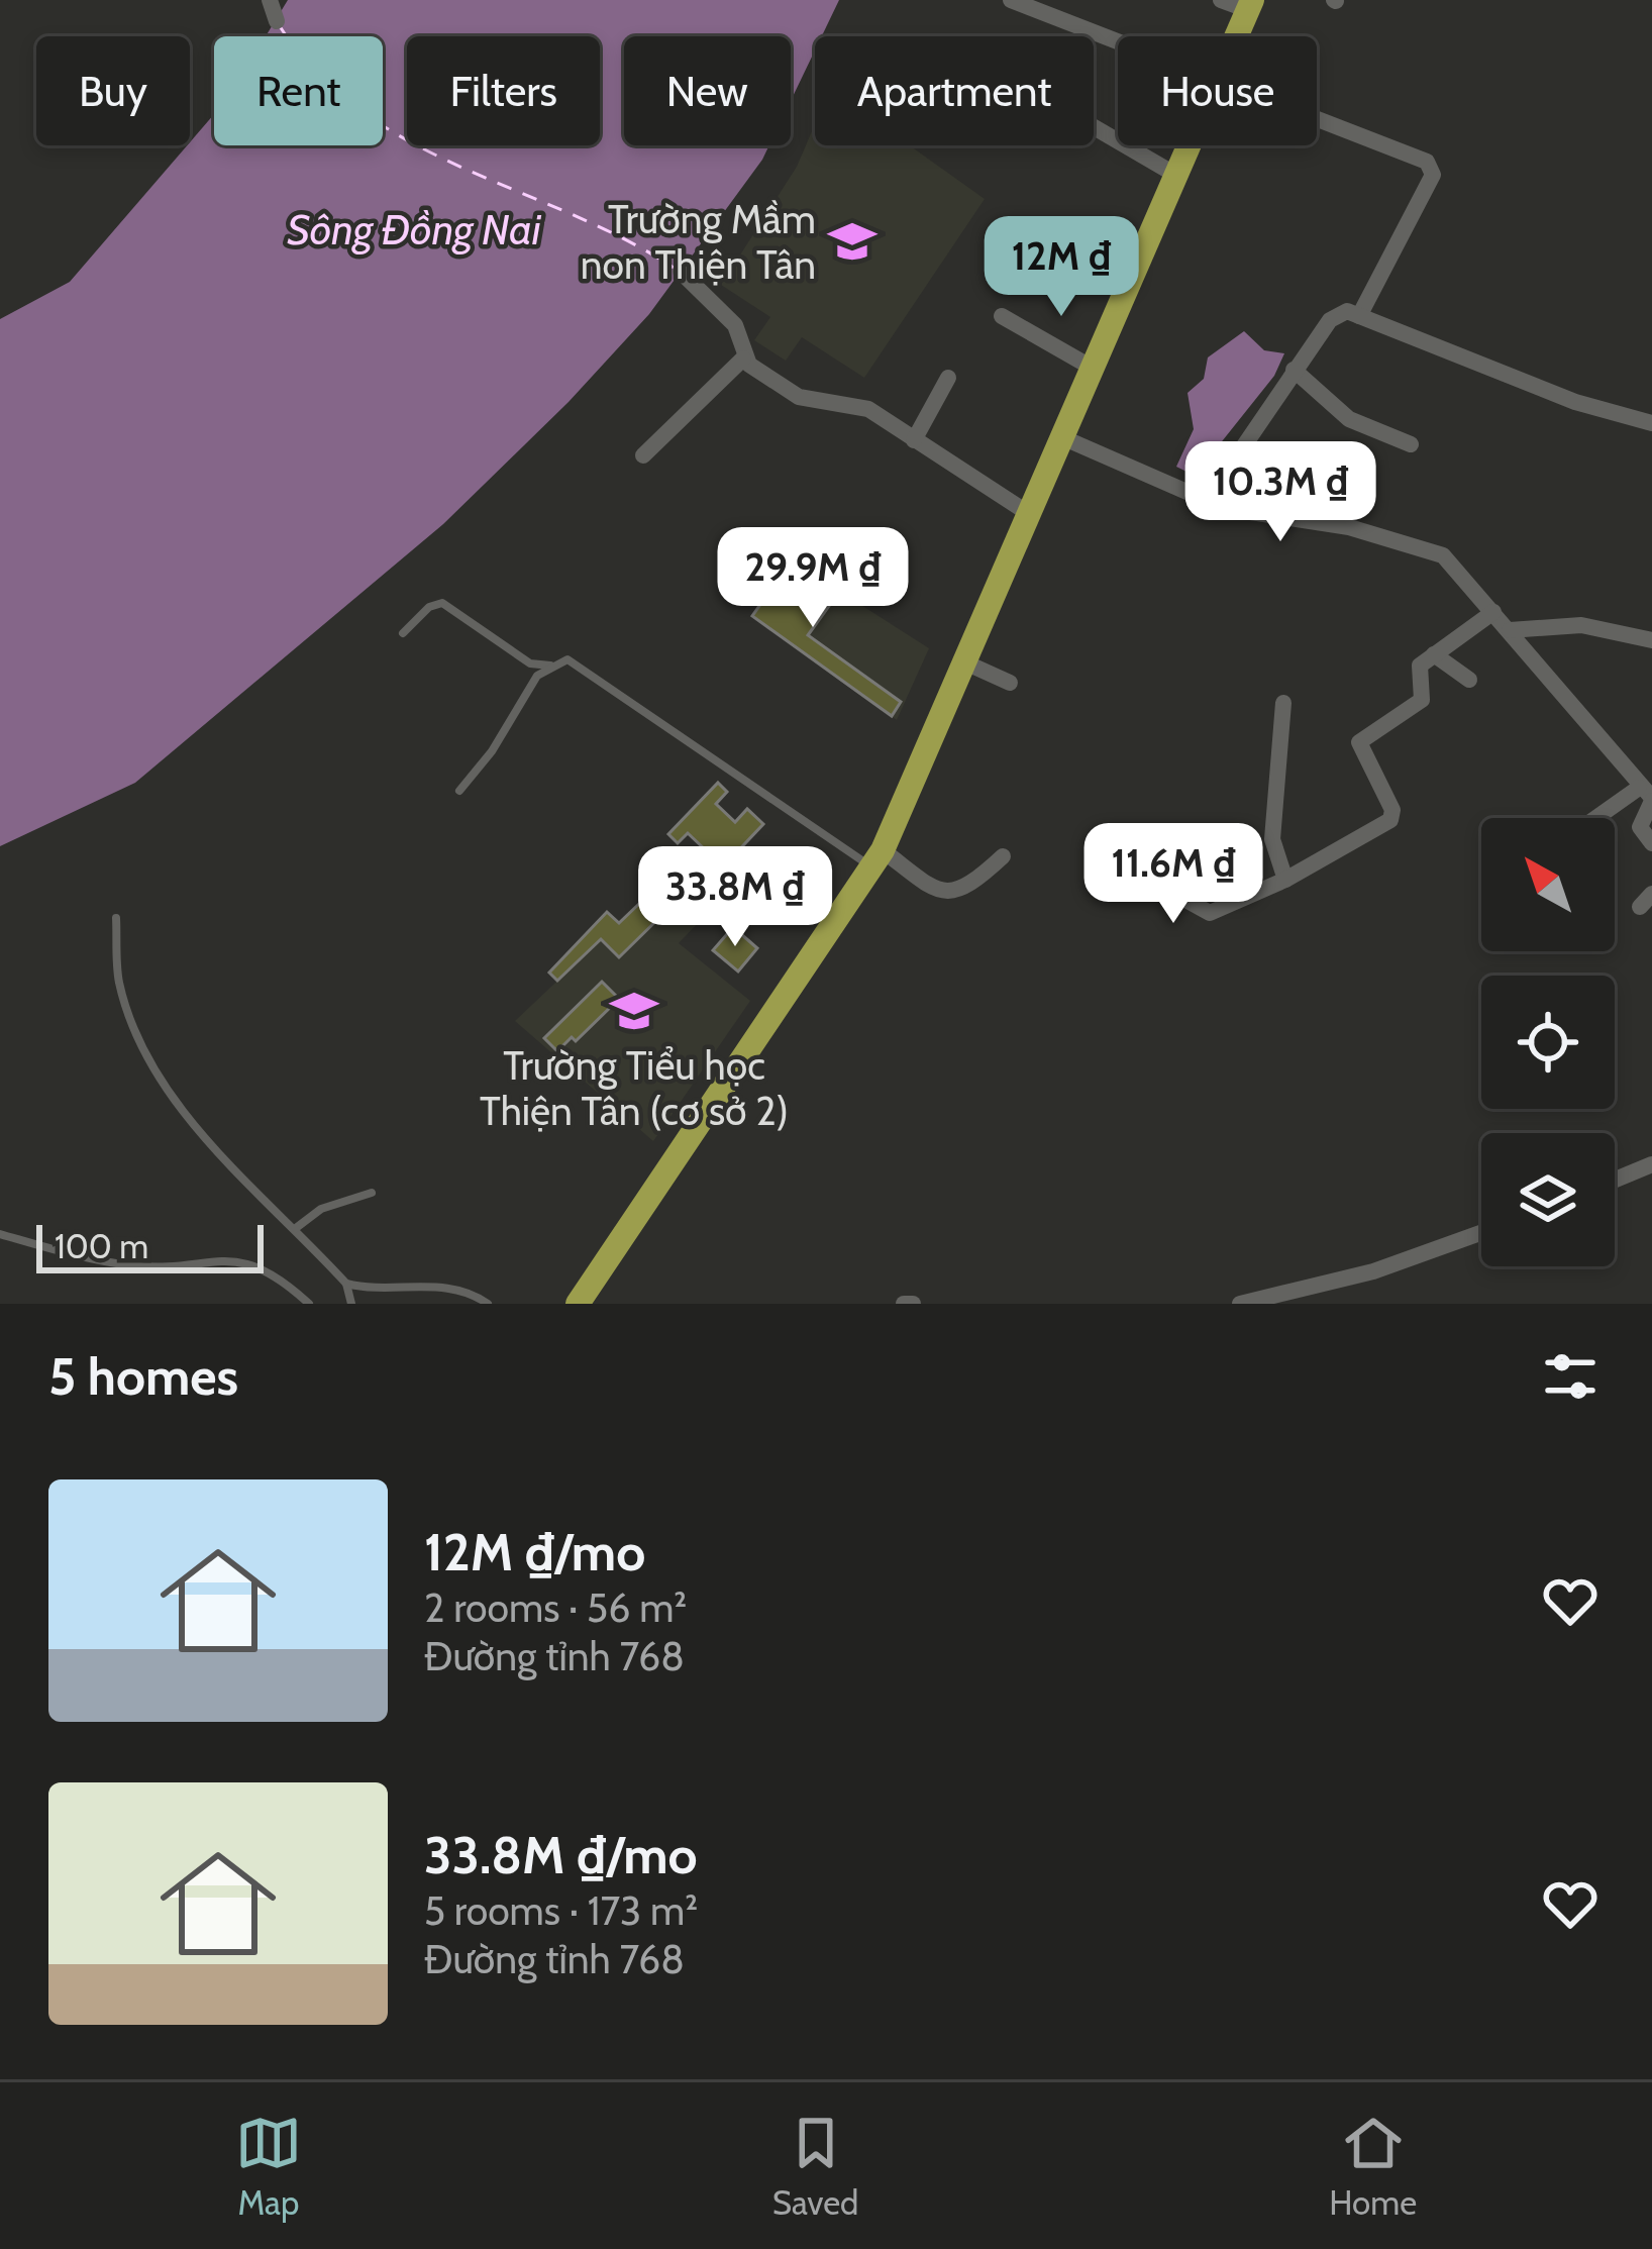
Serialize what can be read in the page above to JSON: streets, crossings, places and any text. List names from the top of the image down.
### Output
{
  "water": ["Sông Đồng Nai"],
  "places": {
    "school or university": ["Trường Mầm non Thiện Tân", "Trường Tiểu học Thiện Tân (cơ sở 2)"]
  },
  "scale_bar": "100 m",
  "north": "top left",
  "page": {
    "chip": [
      "Buy",
      "Rent",
      "Filters",
      "New",
      "Apartment",
      "House"
    ],
    "price": [
      "12M ₫",
      "10.3M ₫",
      "29.9M ₫",
      "11.6M ₫",
      "33.8M ₫"
    ],
    "scale": "100 m",
    "heading": "5 homes",
    "list": [
      {
        "name": "12M ₫/mo",
        "note": "2 rooms · 56 m² · Đường tỉnh 768"
      },
      {
        "name": "33.8M ₫/mo",
        "note": "5 rooms · 173 m² · Đường tỉnh 768"
      }
    ],
    "tabs": ["Map", "Saved", "Home"]
  }
}
